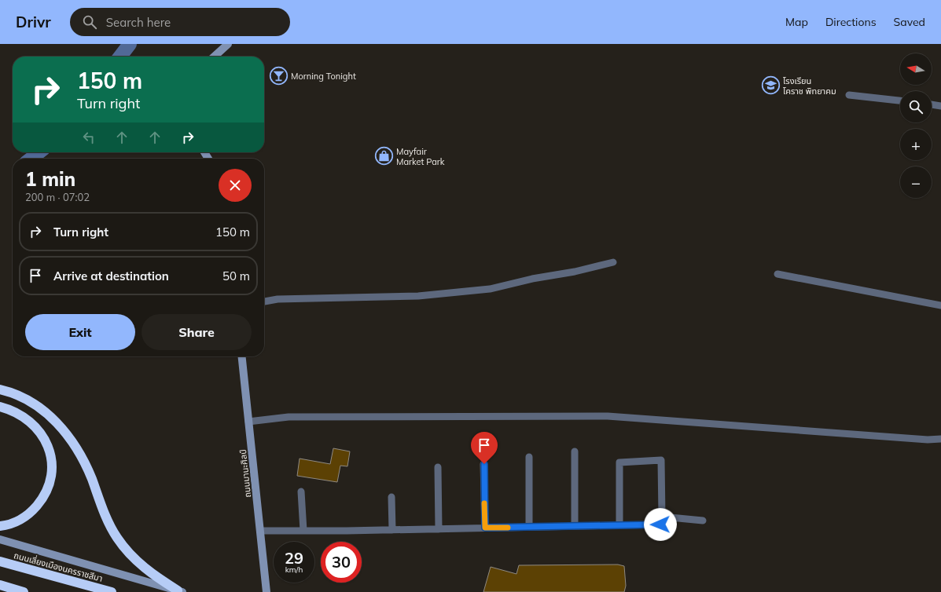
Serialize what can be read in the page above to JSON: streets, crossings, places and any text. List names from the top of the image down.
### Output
{
  "streets": {
    "highway": ["ถนนเลี่ยงเมืองนครราชสีมา"],
    "street": ["ถนนมานะศิลป์"]
  },
  "places": {
    "bar": ["Morning Tonight"],
    "school or university": ["โรงเรียน โคราช พิทยาคม"],
    "shop": ["Mayfair Market Park"]
  },
  "north": "left",
  "page": {
    "header": "Drivr",
    "search": "Search here",
    "nav": ["Map", "Directions", "Saved"],
    "map_buttons": ["+", "−"],
    "turn": ["150 m", "Turn right"],
    "heading": ["1 min", "200 m · 07:02"],
    "list": [
      {
        "name": "Turn right",
        "value": "150 m"
      },
      {
        "name": "Arrive at destination",
        "value": "50 m"
      }
    ],
    "buttons": ["Exit", "Share"],
    "speed": "29 km/h",
    "limit": "30"
  }
}
